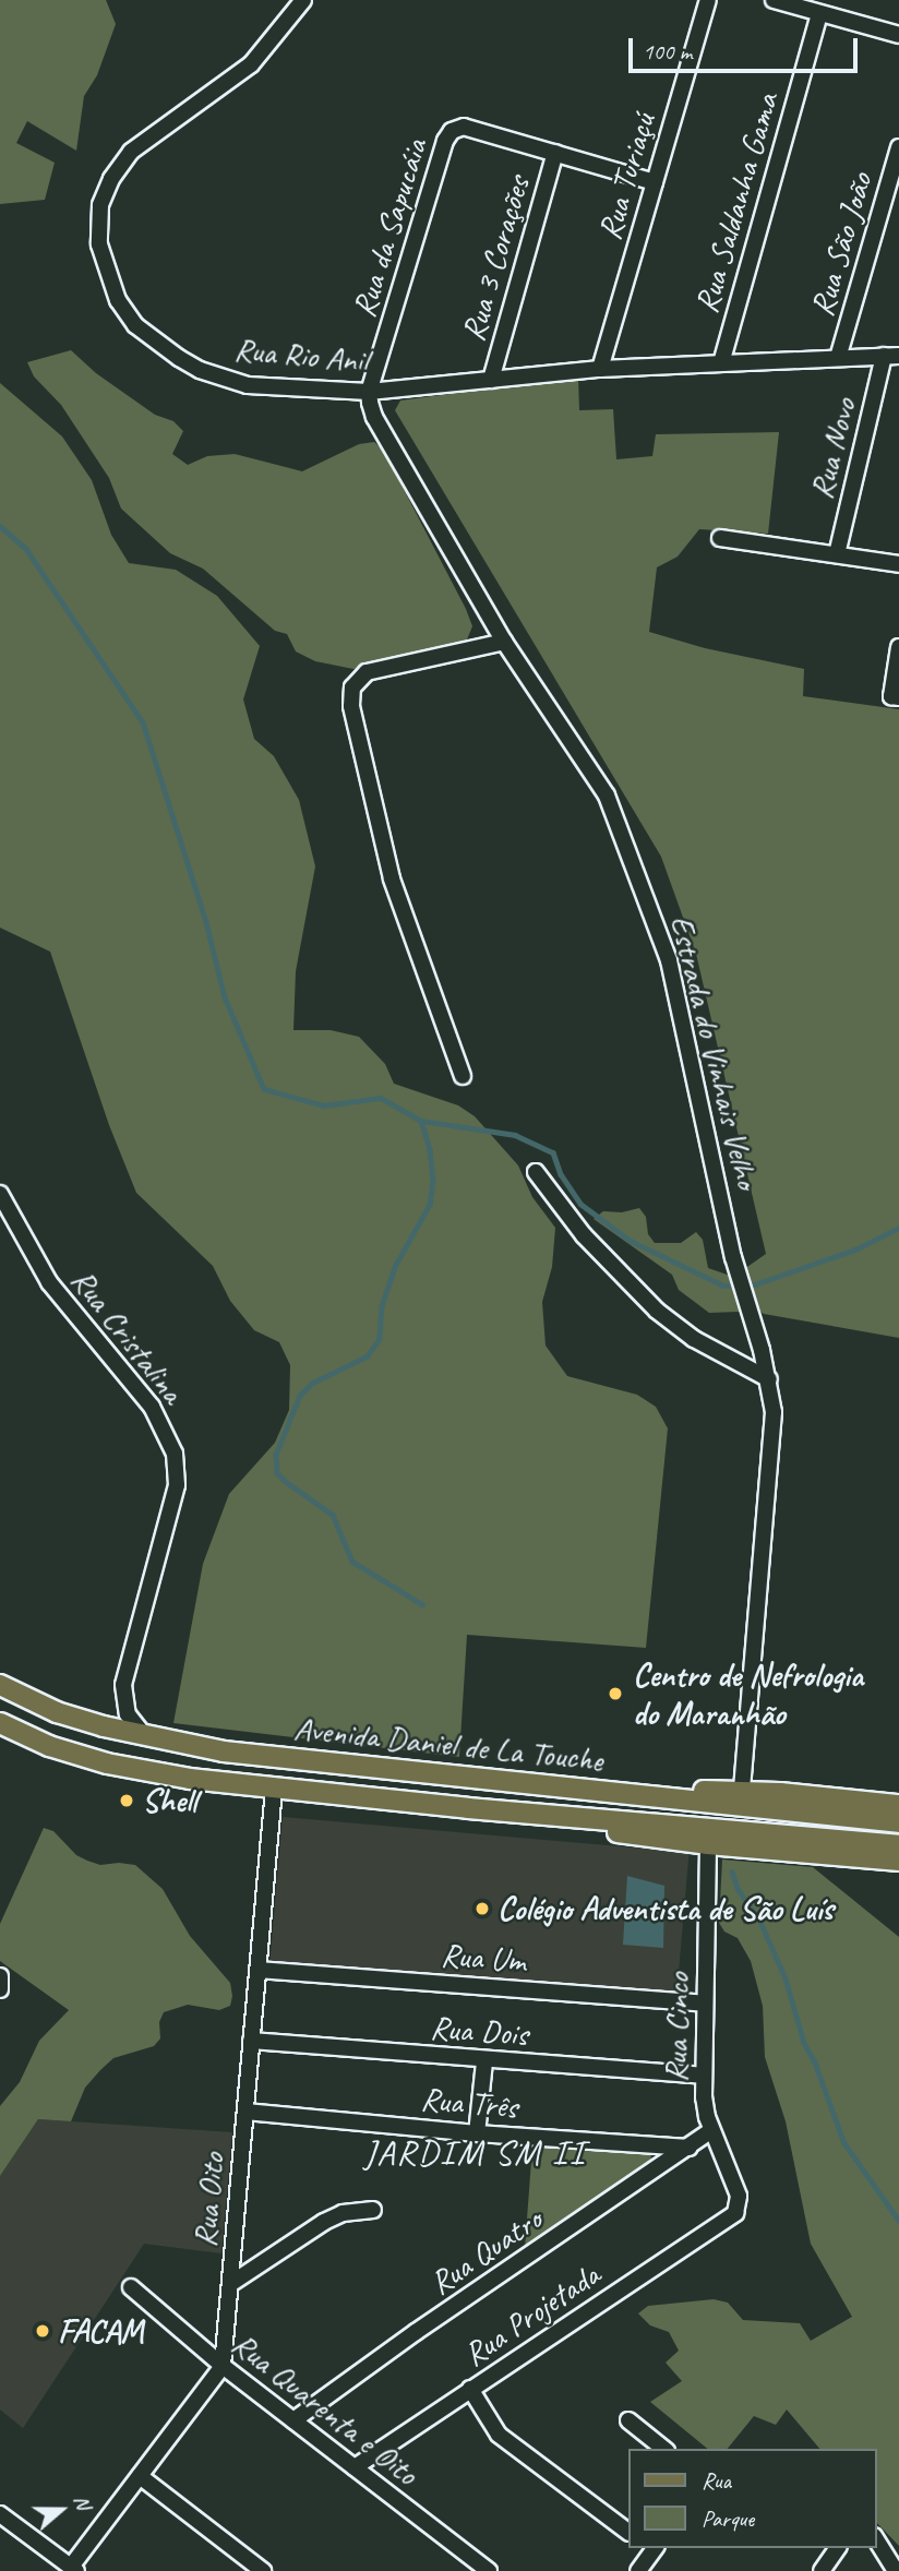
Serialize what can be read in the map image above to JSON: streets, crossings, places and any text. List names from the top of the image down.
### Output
{
  "streets": {
    "main road": ["Avenida Daniel de La Touche"],
    "street": [
      "Rua Turiaçú",
      "Rua Saldanha Gama",
      "Rua da Sapucáia",
      "Rua São João",
      "Rua 3 Corações",
      "Rua Rio Anil",
      "Rua Novo",
      "Estrada do Vinhais Velho",
      "Rua Cristalina",
      "Rua Um",
      "Rua Cinco",
      "Rua Dois",
      "Rua Três",
      "Rua Oito",
      "Rua Quatro",
      "Rua Projetada",
      "Rua Quarenta e Oito"
    ]
  },
  "crossings": [
    ["Rua Turiaçú", "Rua Rio Anil"],
    ["Rua Saldanha Gama", "Rua Rio Anil"],
    ["Rua da Sapucáia", "Rua 3 Corações"],
    ["Rua da Sapucáia", "Rua Rio Anil"],
    ["Rua da Sapucáia", "Estrada do Vinhais Velho"],
    ["Rua São João", "Rua Rio Anil"],
    ["Rua 3 Corações", "Rua Rio Anil"],
    ["Rua Rio Anil", "Rua Novo"],
    ["Rua Rio Anil", "Estrada do Vinhais Velho"],
    ["Rua Cristalina", "Avenida Daniel de La Touche"],
    ["Avenida Daniel de La Touche", "Rua Oito"],
    ["Rua Um", "Rua Cinco"],
    ["Rua Um", "Rua Oito"],
    ["Rua Cinco", "Rua Dois"],
    ["Rua Cinco", "Rua Quatro"],
    ["Rua Cinco", "Rua Projetada"],
    ["Rua Dois", "Rua Oito"],
    ["Rua Três", "Rua Oito"],
    ["Rua Três", "Rua Quatro"],
    ["Rua Oito", "Rua Quarenta e Oito"],
    ["Rua Quatro", "Rua Quarenta e Oito"],
    ["Rua Projetada", "Rua Quarenta e Oito"]
  ],
  "districts": ["JARDIM SM II"],
  "places": [
    "Centro de Nefrologia do Maranhão",
    "Shell",
    "Colégio Adventista de São Luís",
    "FACAM"
  ],
  "legend": ["Rua", "Parque"],
  "scale_bar": "100 m",
  "north": "right"
}
